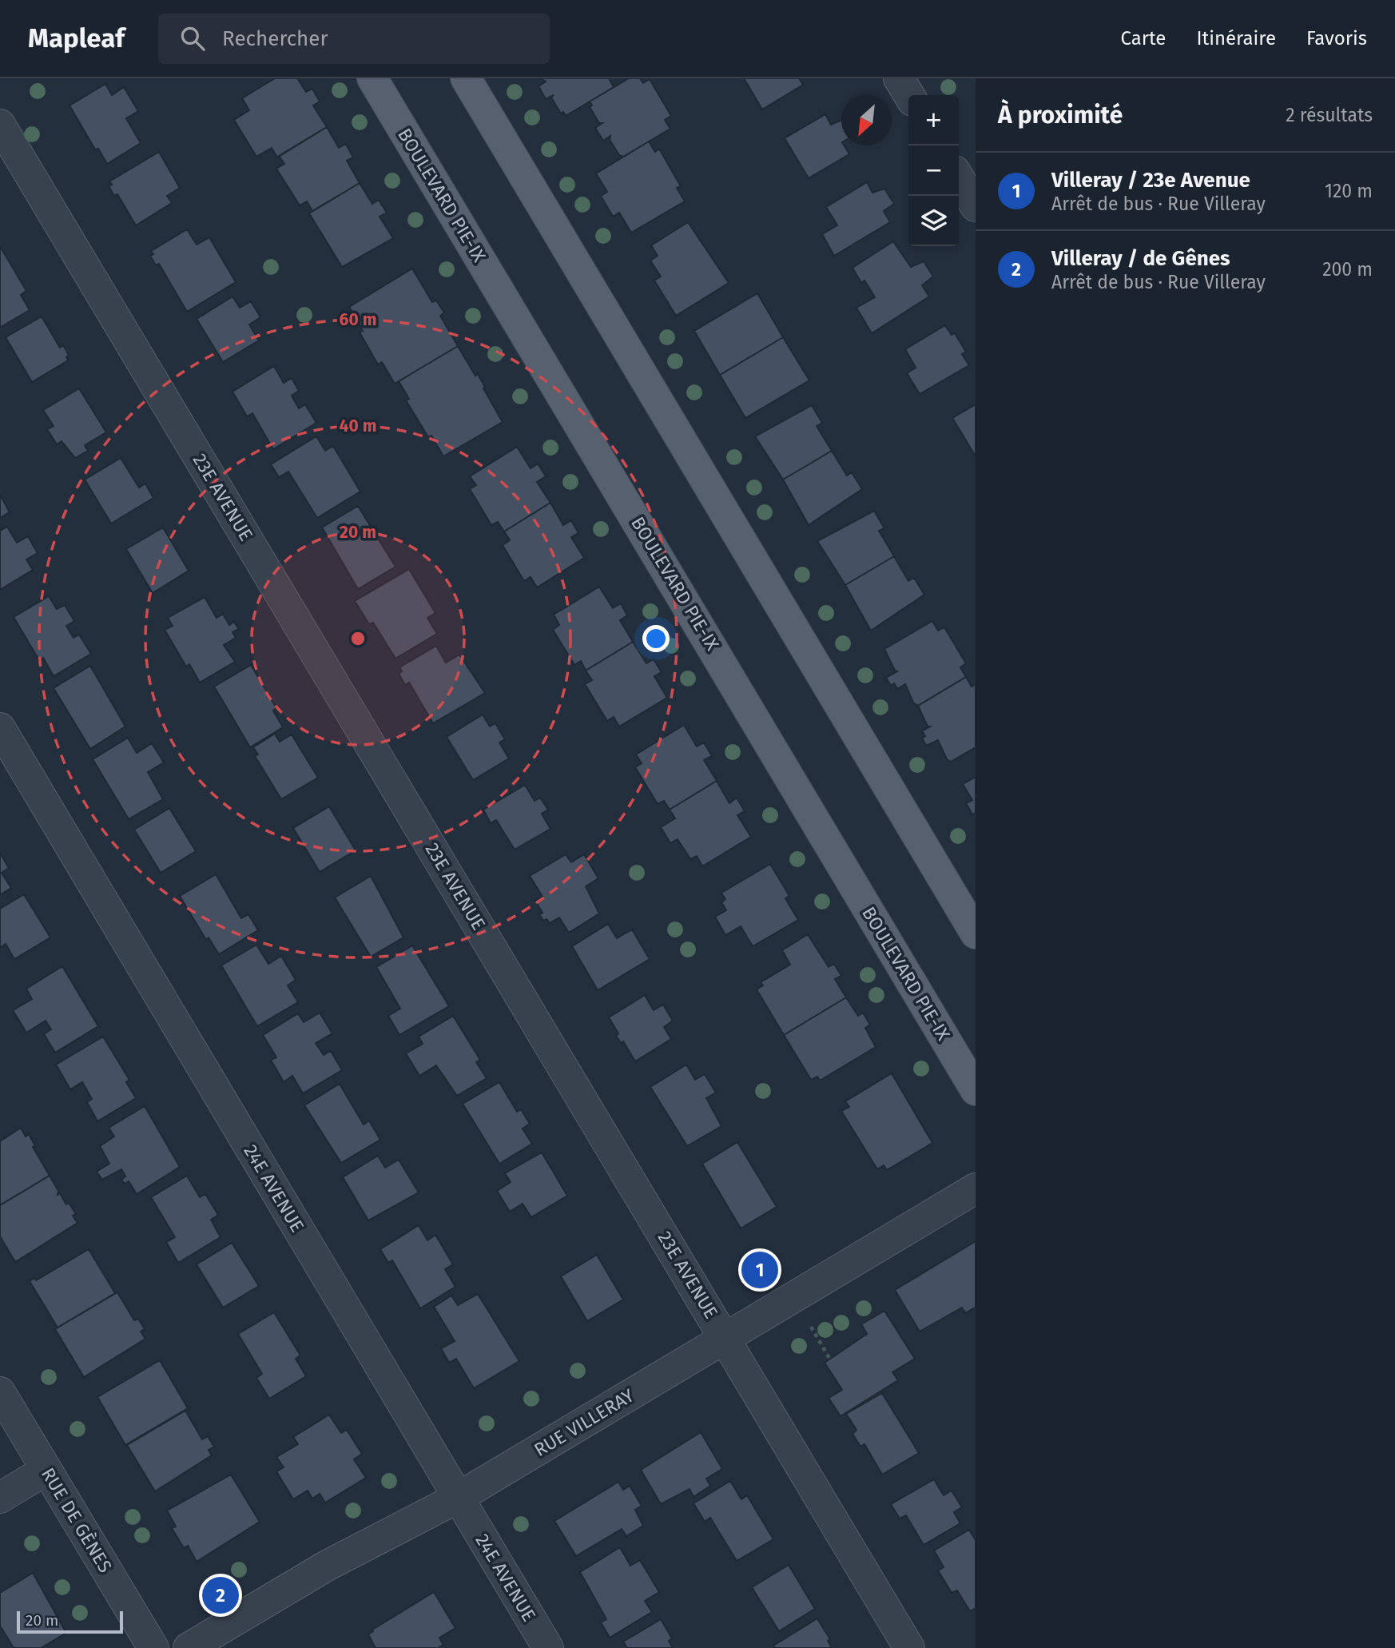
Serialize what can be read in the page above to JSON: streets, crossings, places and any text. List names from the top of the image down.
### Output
{
  "streets": {
    "main road": ["BOULEVARD PIE-IX"],
    "street": [
      "23E AVENUE",
      "24E AVENUE",
      "RUE VILLERAY",
      "RUE DE GÈNES"
    ]
  },
  "crossings": [
    ["23E AVENUE", "RUE VILLERAY"],
    ["24E AVENUE", "RUE VILLERAY"]
  ],
  "scale_bar": "20 m",
  "north": "bottom left",
  "page": {
    "header": "Mapleaf",
    "search": "Rechercher",
    "nav": ["Carte", "Itinéraire", "Favoris"],
    "heading": ["À proximité", "2 résultats"],
    "map_buttons": ["+", "−"],
    "list": [
      {
        "mark": "1",
        "name": "Villeray / 23e Avenue",
        "note": "Arrêt de bus · Rue Villeray",
        "value": "120 m"
      },
      {
        "mark": "2",
        "name": "Villeray / de Gênes",
        "note": "Arrêt de bus · Rue Villeray",
        "value": "200 m"
      }
    ],
    "pins": ["1", "2"],
    "scale": "20 m"
  },
  "rings": ["60 m", "40 m", "20 m"]
}
